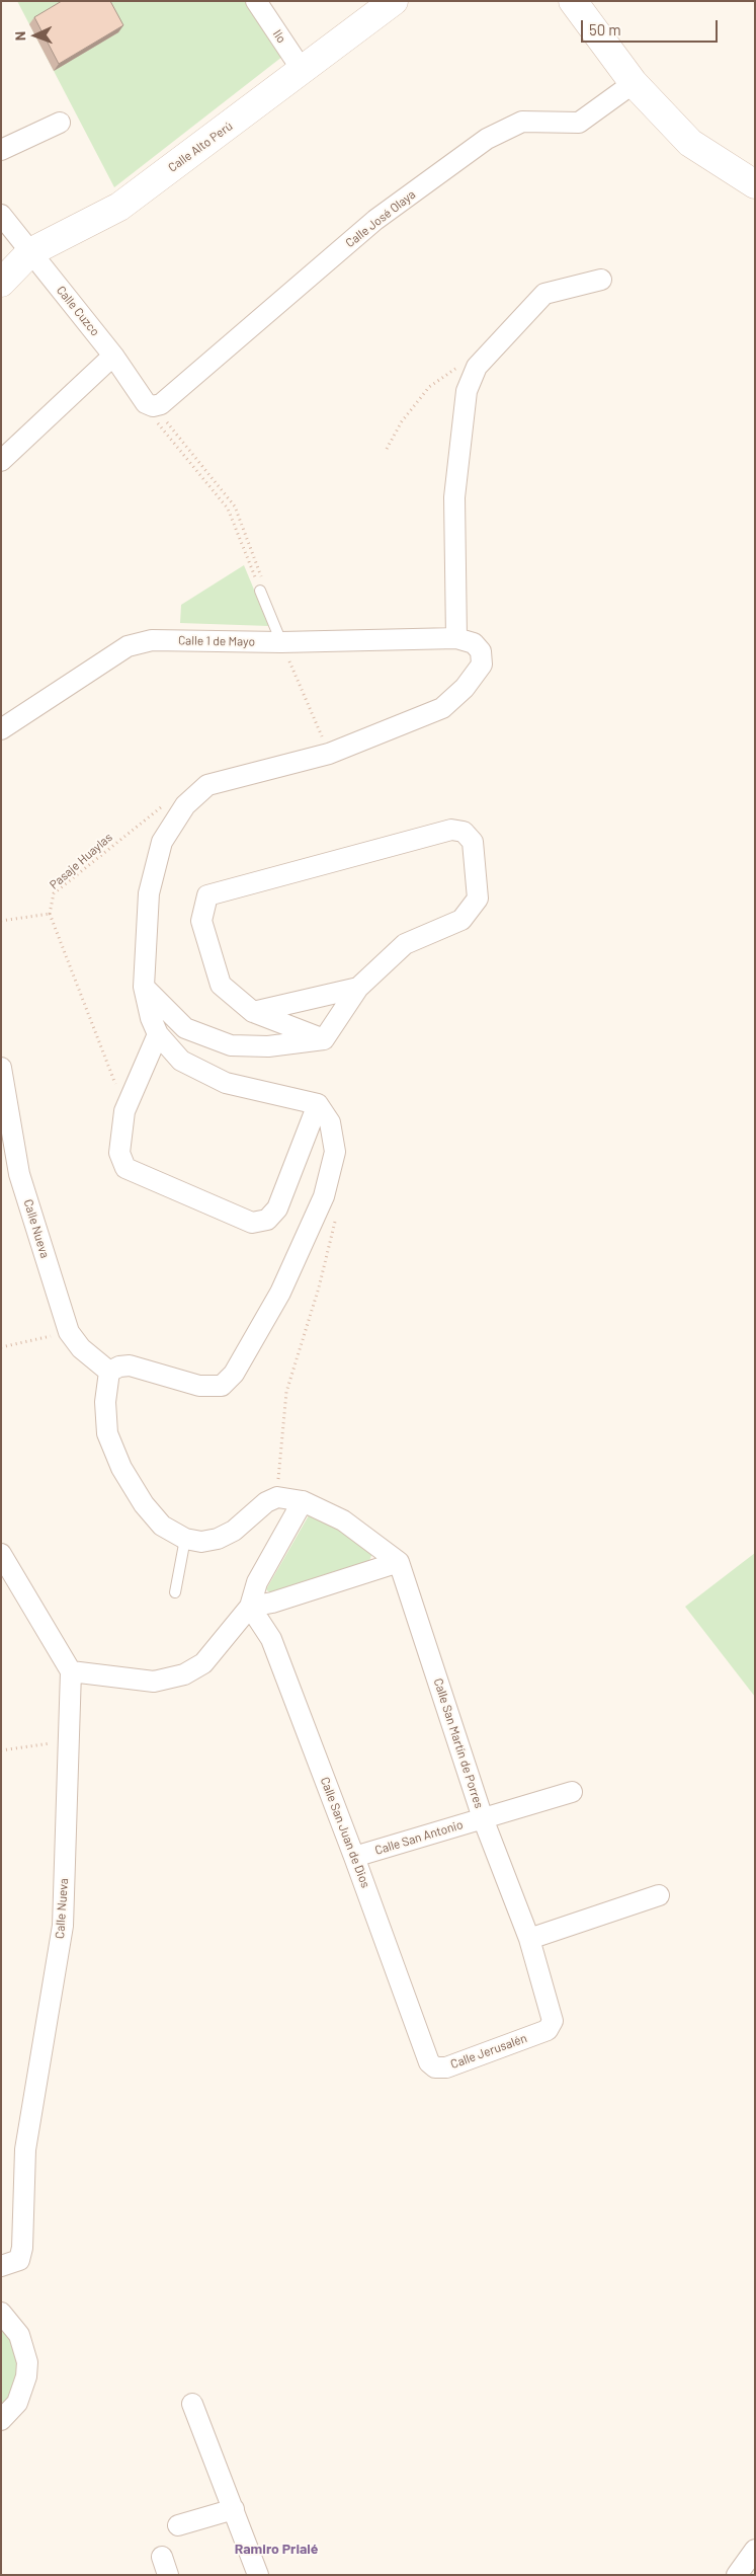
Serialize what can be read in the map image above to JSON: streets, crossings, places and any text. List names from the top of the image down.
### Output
{
  "streets": {
    "street": [
      "Ilo",
      "Calle Alto Perú",
      "Calle José Olaya",
      "Calle Cuzco",
      "Calle 1 de Mayo",
      "Calle Nueva",
      "Calle San Martín de Porres",
      "Calle San Juan de Dios",
      "Calle San Antonio",
      "Calle Jerusalén"
    ],
    "path": ["Pasaje Huaylas"]
  },
  "crossings": [
    ["Ilo", "Calle Alto Perú"],
    ["Calle Alto Perú", "Calle Cuzco"],
    ["Calle José Olaya", "Calle Cuzco"],
    ["Calle San Martín de Porres", "Calle San Antonio"],
    ["Calle San Martín de Porres", "Calle Jerusalén"],
    ["Calle San Juan de Dios", "Calle San Antonio"],
    ["Calle San Juan de Dios", "Calle Jerusalén"]
  ],
  "districts": ["Ramiro Prialé"],
  "scale_bar": "50 m",
  "north": "left"
}
